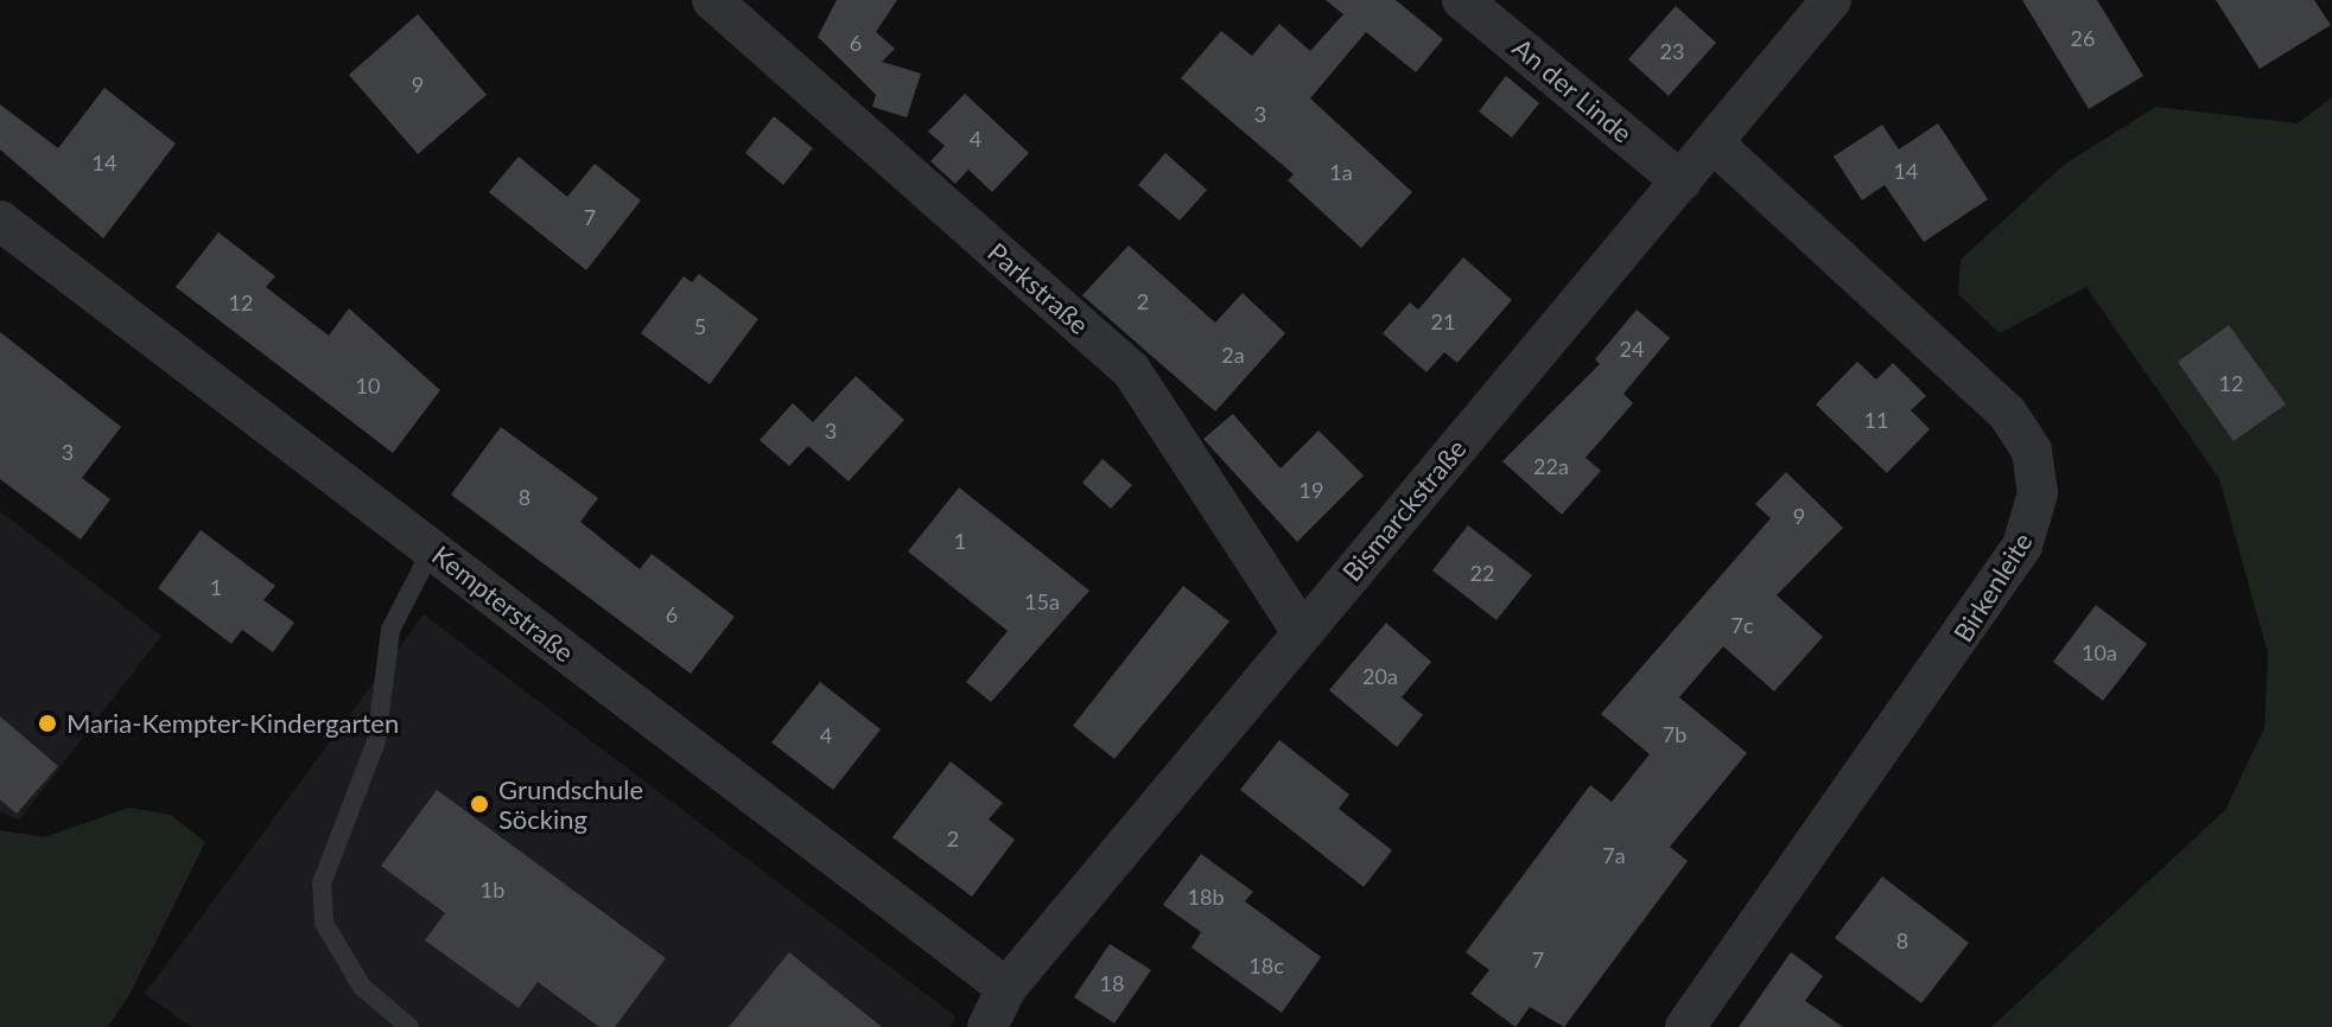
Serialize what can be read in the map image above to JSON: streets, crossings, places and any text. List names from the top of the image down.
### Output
{
  "streets": {
    "street": [
      "An der Linde",
      "Parkstraße",
      "Bismarckstraße",
      "Birkenleite",
      "Kempterstraße"
    ]
  },
  "crossings": [
    ["An der Linde", "Bismarckstraße"],
    ["Parkstraße", "Bismarckstraße"],
    ["Bismarckstraße", "Birkenleite"],
    ["Bismarckstraße", "Kempterstraße"]
  ],
  "places": ["Maria-Kempter-Kindergarten", "Grundschule Söcking"],
  "house_numbers": [
    "26",
    "6",
    "23",
    "9",
    "3",
    "4",
    "14",
    "14",
    "1a",
    "7",
    "2",
    "12",
    "21",
    "5",
    "24",
    "2a",
    "12",
    "10",
    "11",
    "3",
    "3",
    "22a",
    "19",
    "8",
    "9",
    "1",
    "22",
    "1",
    "15a",
    "6",
    "7c",
    "10a",
    "20a",
    "7b",
    "4",
    "2",
    "7a",
    "1b",
    "18b",
    "8",
    "7",
    "18c",
    "18"
  ]
}
